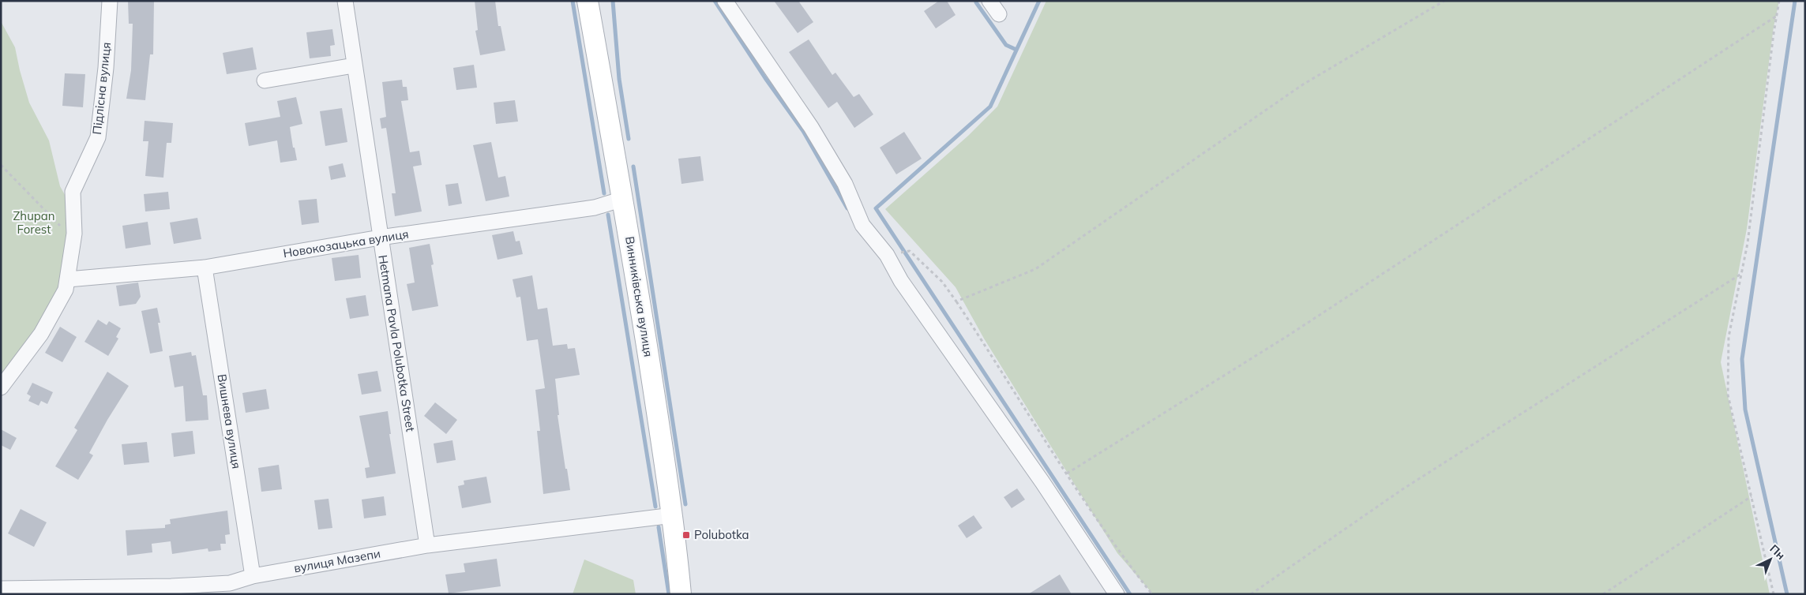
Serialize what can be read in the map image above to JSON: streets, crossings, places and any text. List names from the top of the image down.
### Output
{
  "streets": {
    "main road": ["Винниківська вулиця"],
    "street": [
      "Підлісна вулиця",
      "Новокозацька вулиця",
      "Hetmana Pavla Polubotka Street",
      "Вишнева вулиця",
      "вулиця Мазепи"
    ]
  },
  "crossings": [
    ["Підлісна вулиця", "Новокозацька вулиця"],
    ["Новокозацька вулиця", "Винниківська вулиця"],
    ["Новокозацька вулиця", "Hetmana Pavla Polubotka Street"],
    ["Новокозацька вулиця", "Вишнева вулиця"],
    ["Винниківська вулиця", "вулиця Мазепи"],
    ["Hetmana Pavla Polubotka Street", "вулиця Мазепи"],
    ["Вишнева вулиця", "вулиця Мазепи"]
  ],
  "parks": ["Zhupan Forest"],
  "places": {
    "transit": ["Polubotka"]
  },
  "north": "top right"
}
